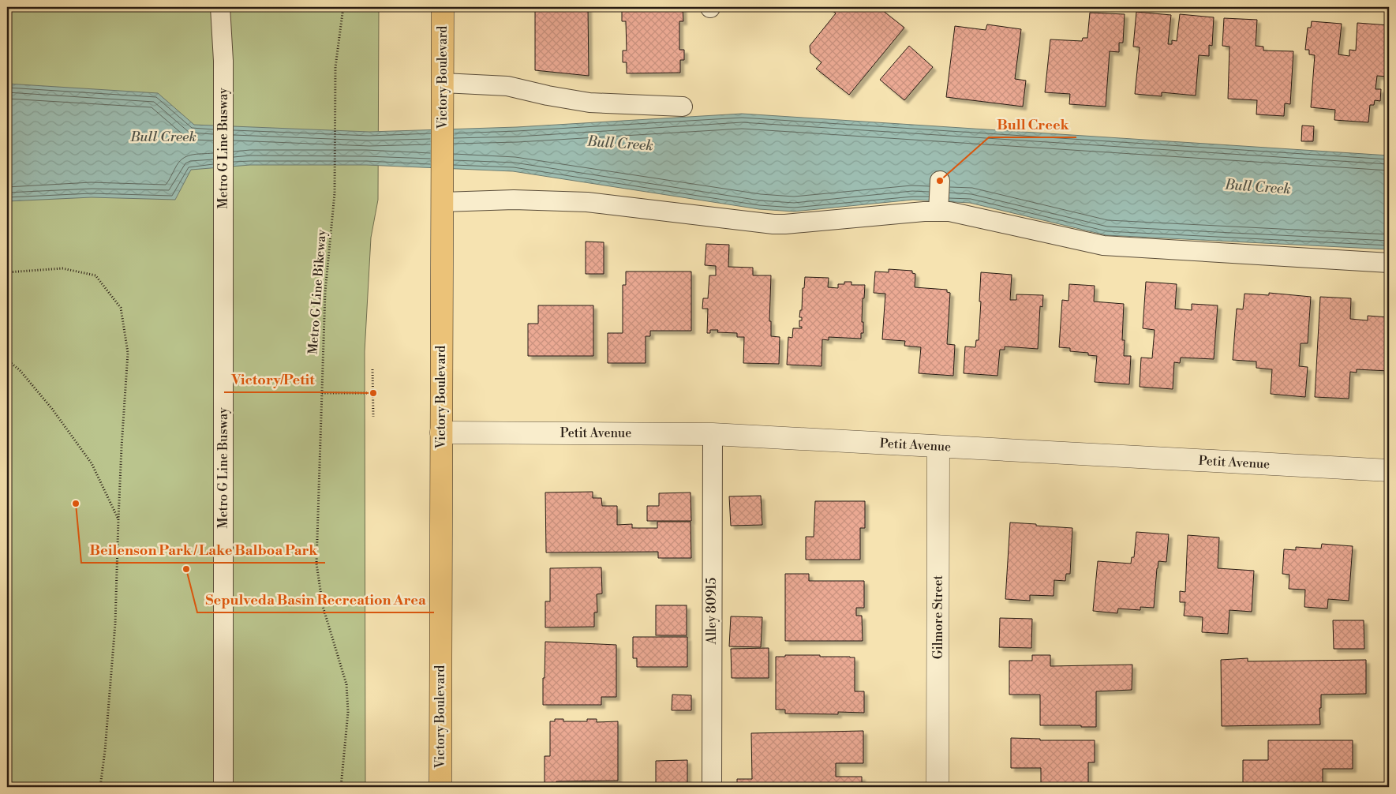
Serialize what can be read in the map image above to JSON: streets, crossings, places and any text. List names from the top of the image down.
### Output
{
  "streets": {
    "main road": ["Victory Boulevard"],
    "street": ["Petit Avenue", "Gilmore Street"],
    "lane": ["Metro G Line Busway", "Alley 80915"],
    "path": ["Metro G Line Bikeway"]
  },
  "crossings": [
    ["Victory Boulevard", "Petit Avenue"],
    ["Petit Avenue", "Alley 80915"],
    ["Petit Avenue", "Gilmore Street"]
  ],
  "water": ["Bull Creek"],
  "places": [
    "Bull Creek",
    "Victory/Petit",
    "Beilenson Park / Lake Balboa Park",
    "Sepulveda Basin Recreation Area"
  ]
}
